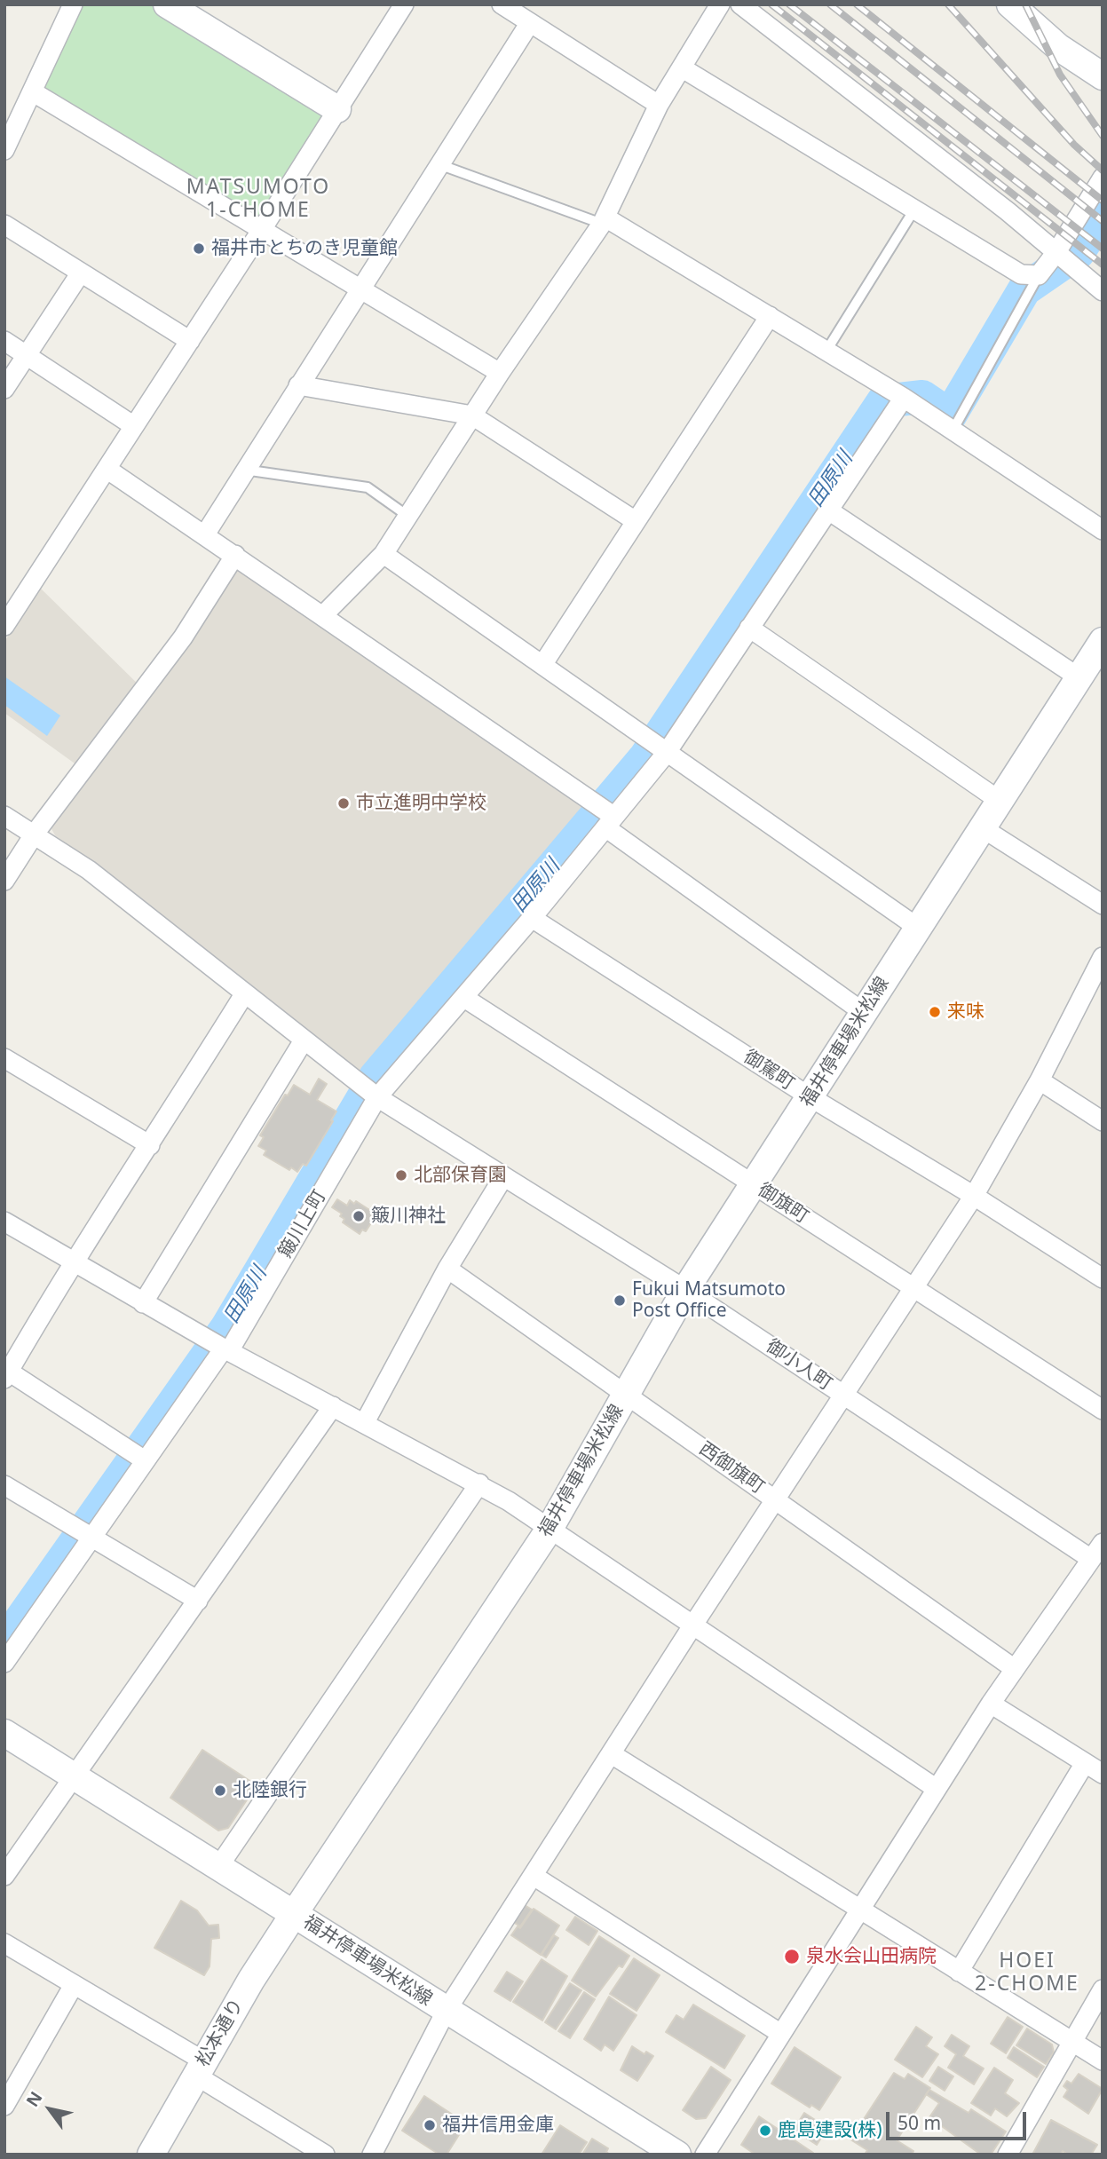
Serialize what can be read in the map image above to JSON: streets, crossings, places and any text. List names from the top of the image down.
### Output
{
  "streets": {
    "main road": ["福井停車場米松線", "松本通り"],
    "street": [
      "御駕町",
      "御旗町",
      "簸川上町",
      "御小人町",
      "西御旗町"
    ]
  },
  "crossings": [
    ["福井停車場米松線", "御駕町"],
    ["福井停車場米松線", "御旗町"],
    ["福井停車場米松線", "御小人町"],
    ["福井停車場米松線", "西御旗町"],
    ["福井停車場米松線", "松本通り"],
    ["御駕町", "簸川上町"],
    ["御旗町", "簸川上町"],
    ["簸川上町", "御小人町"]
  ],
  "districts": ["MATSUMOTO 1-CHOME", "HOEI 2-CHOME"],
  "water": ["田原川"],
  "places": [
    "福井市とちのき児童館",
    "市立進明中学校",
    "来味",
    "北部保育園",
    "簸川神社",
    "Fukui Matsumoto Post Office",
    "北陸銀行",
    "泉水会山田病院",
    "福井信用金庫",
    "鹿島建設(株)"
  ],
  "scale_bar": "50 m",
  "north": "top left"
}
